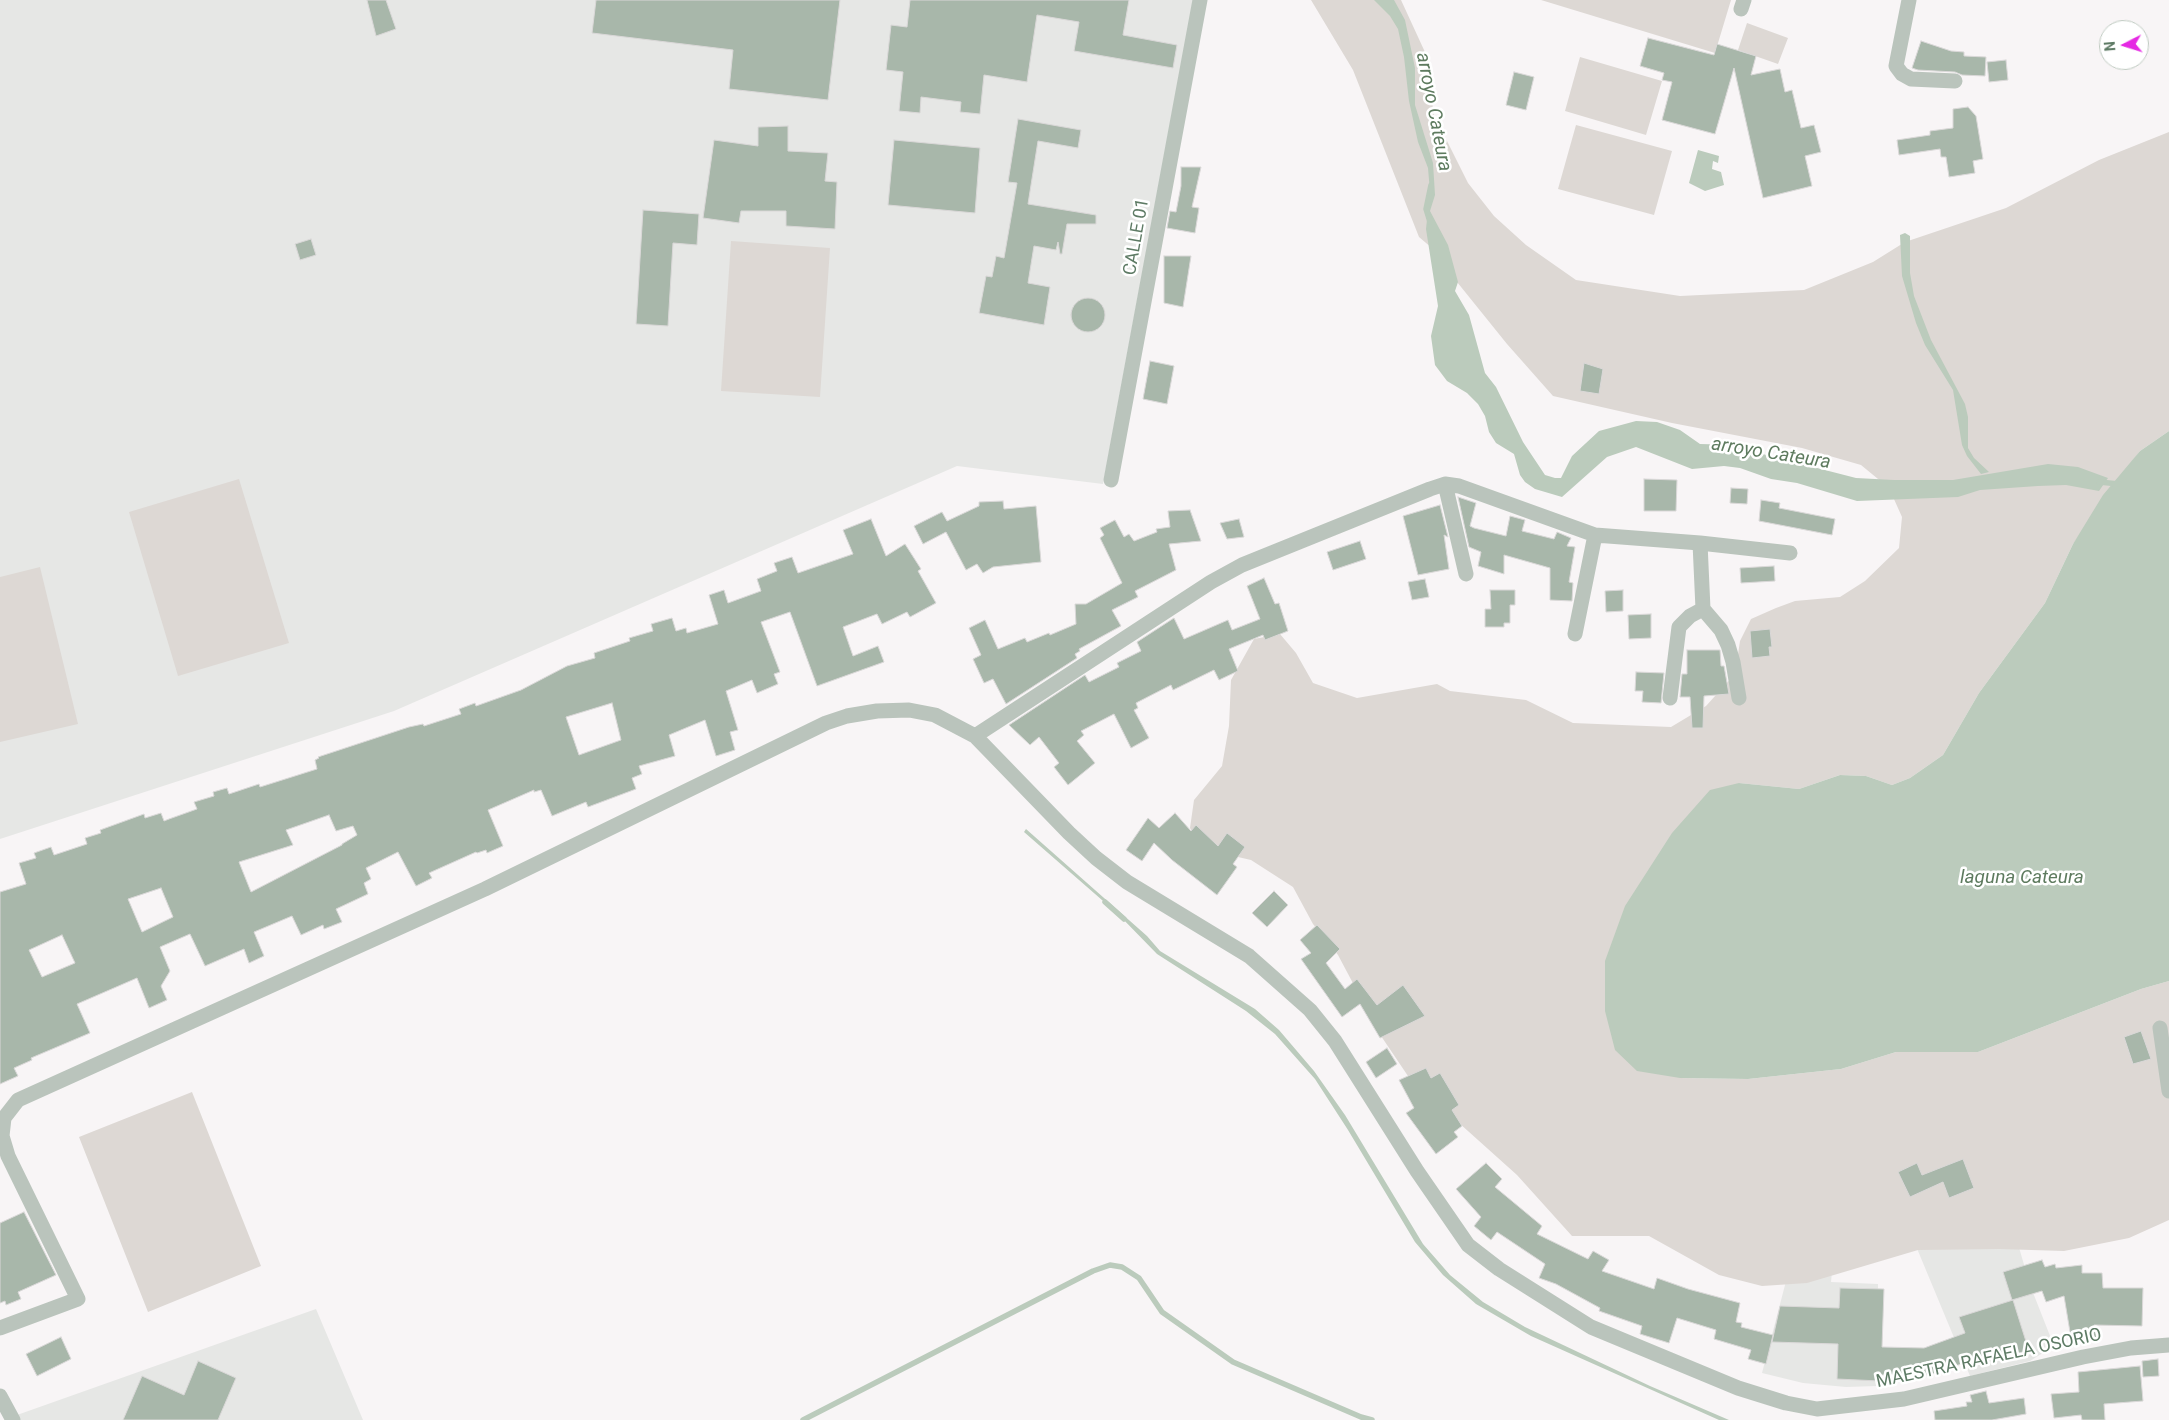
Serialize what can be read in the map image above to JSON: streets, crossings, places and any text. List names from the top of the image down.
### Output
{
  "streets": {
    "street": ["CALLE 01", "MAESTRA RAFAELA OSORIO"]
  },
  "water": ["arroyo Cateura", "laguna Cateura"],
  "north": "left"
}
